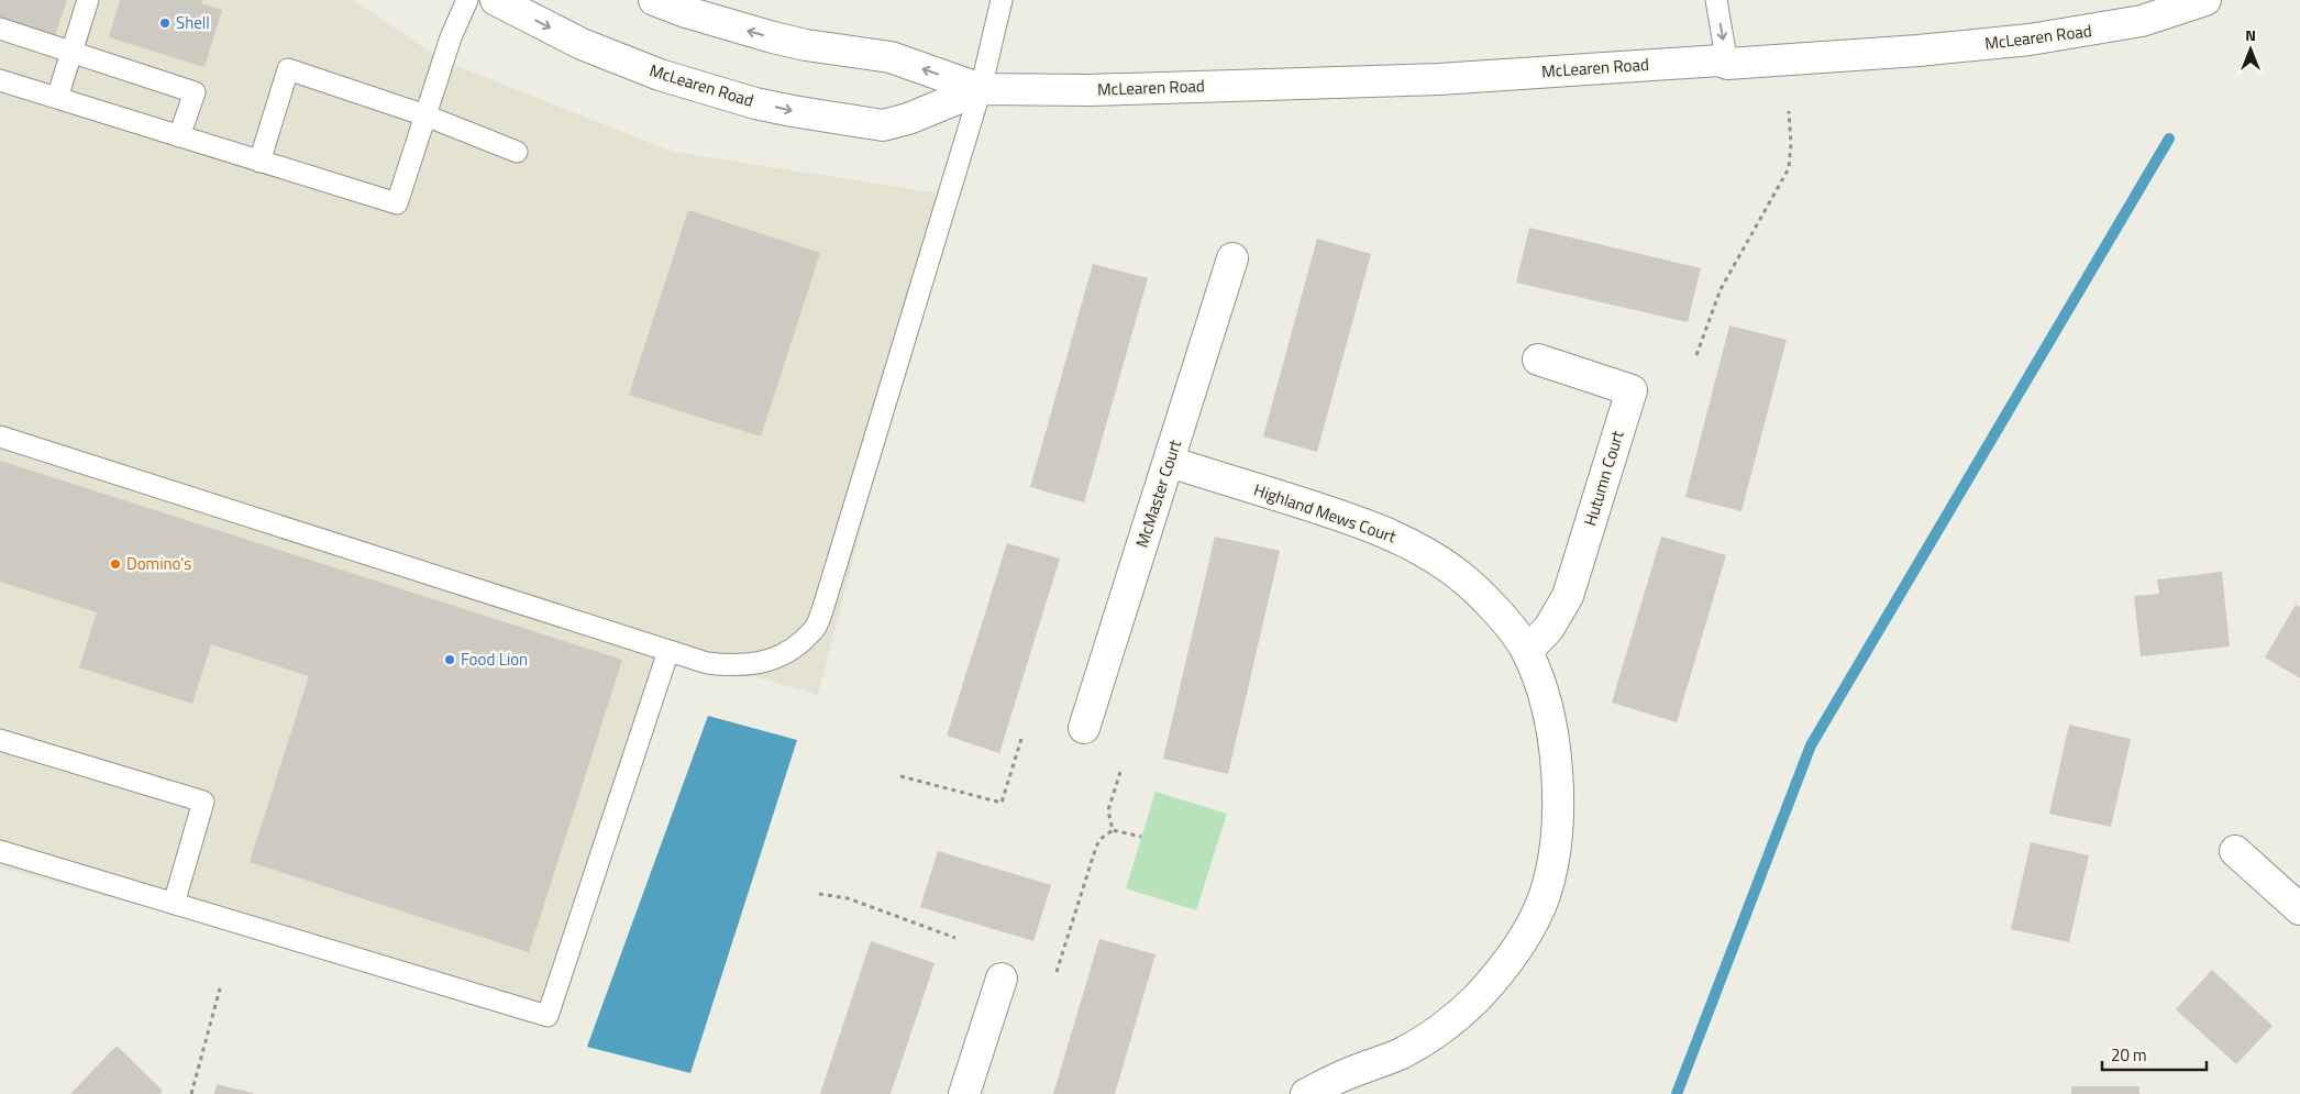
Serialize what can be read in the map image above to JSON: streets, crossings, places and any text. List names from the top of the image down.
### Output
{
  "streets": {
    "street": [
      "McLearen Road",
      "Hutumn Court",
      "McMaster Court",
      "Highland Mews Court"
    ]
  },
  "crossings": [
    ["Hutumn Court", "Highland Mews Court"],
    ["McMaster Court", "Highland Mews Court"]
  ],
  "places": ["Shell", "Domino's", "Food Lion"],
  "scale_bar": "20 m",
  "north": "top"
}
